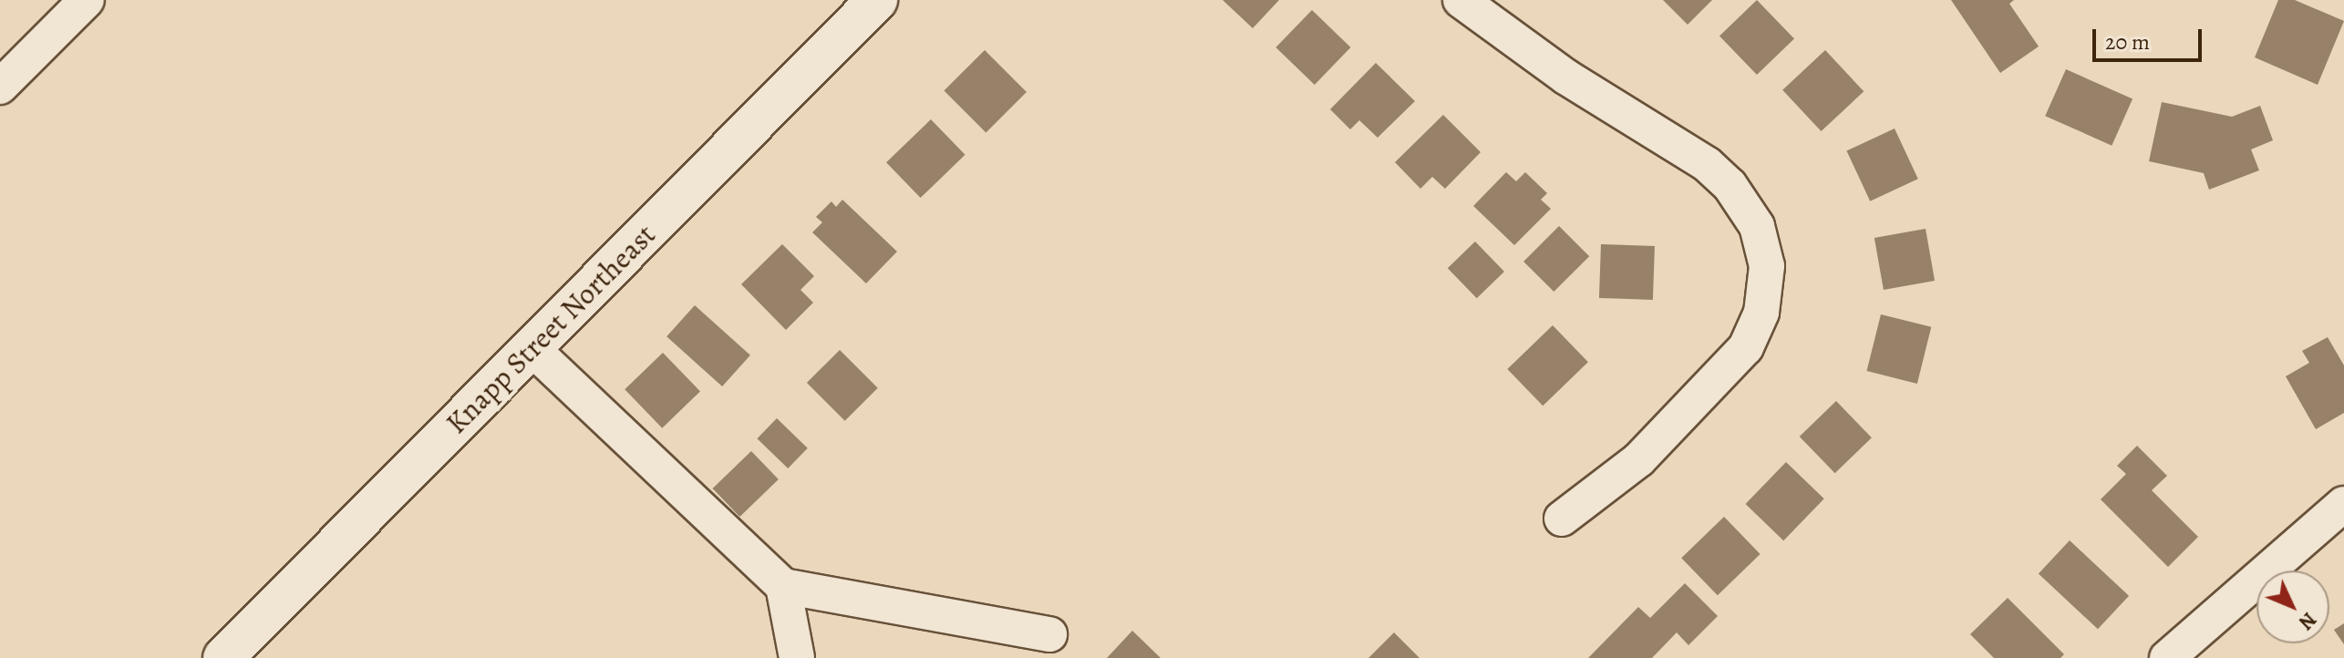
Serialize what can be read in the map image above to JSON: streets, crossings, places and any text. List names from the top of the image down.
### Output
{
  "streets": {
    "street": ["Knapp Street Northeast"]
  },
  "scale_bar": "20 m",
  "north": "bottom right"
}
